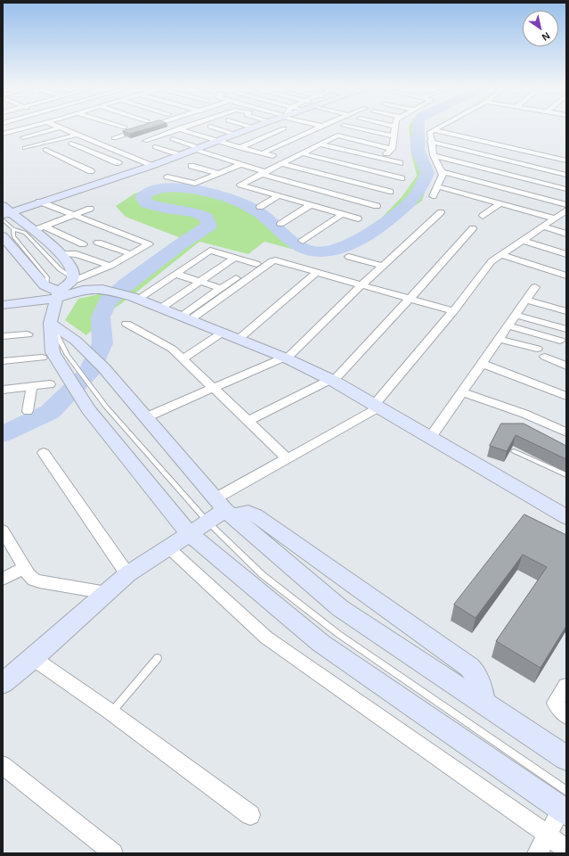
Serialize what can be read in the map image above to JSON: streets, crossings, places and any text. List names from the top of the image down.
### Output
{
  "north": "bottom right"
}
